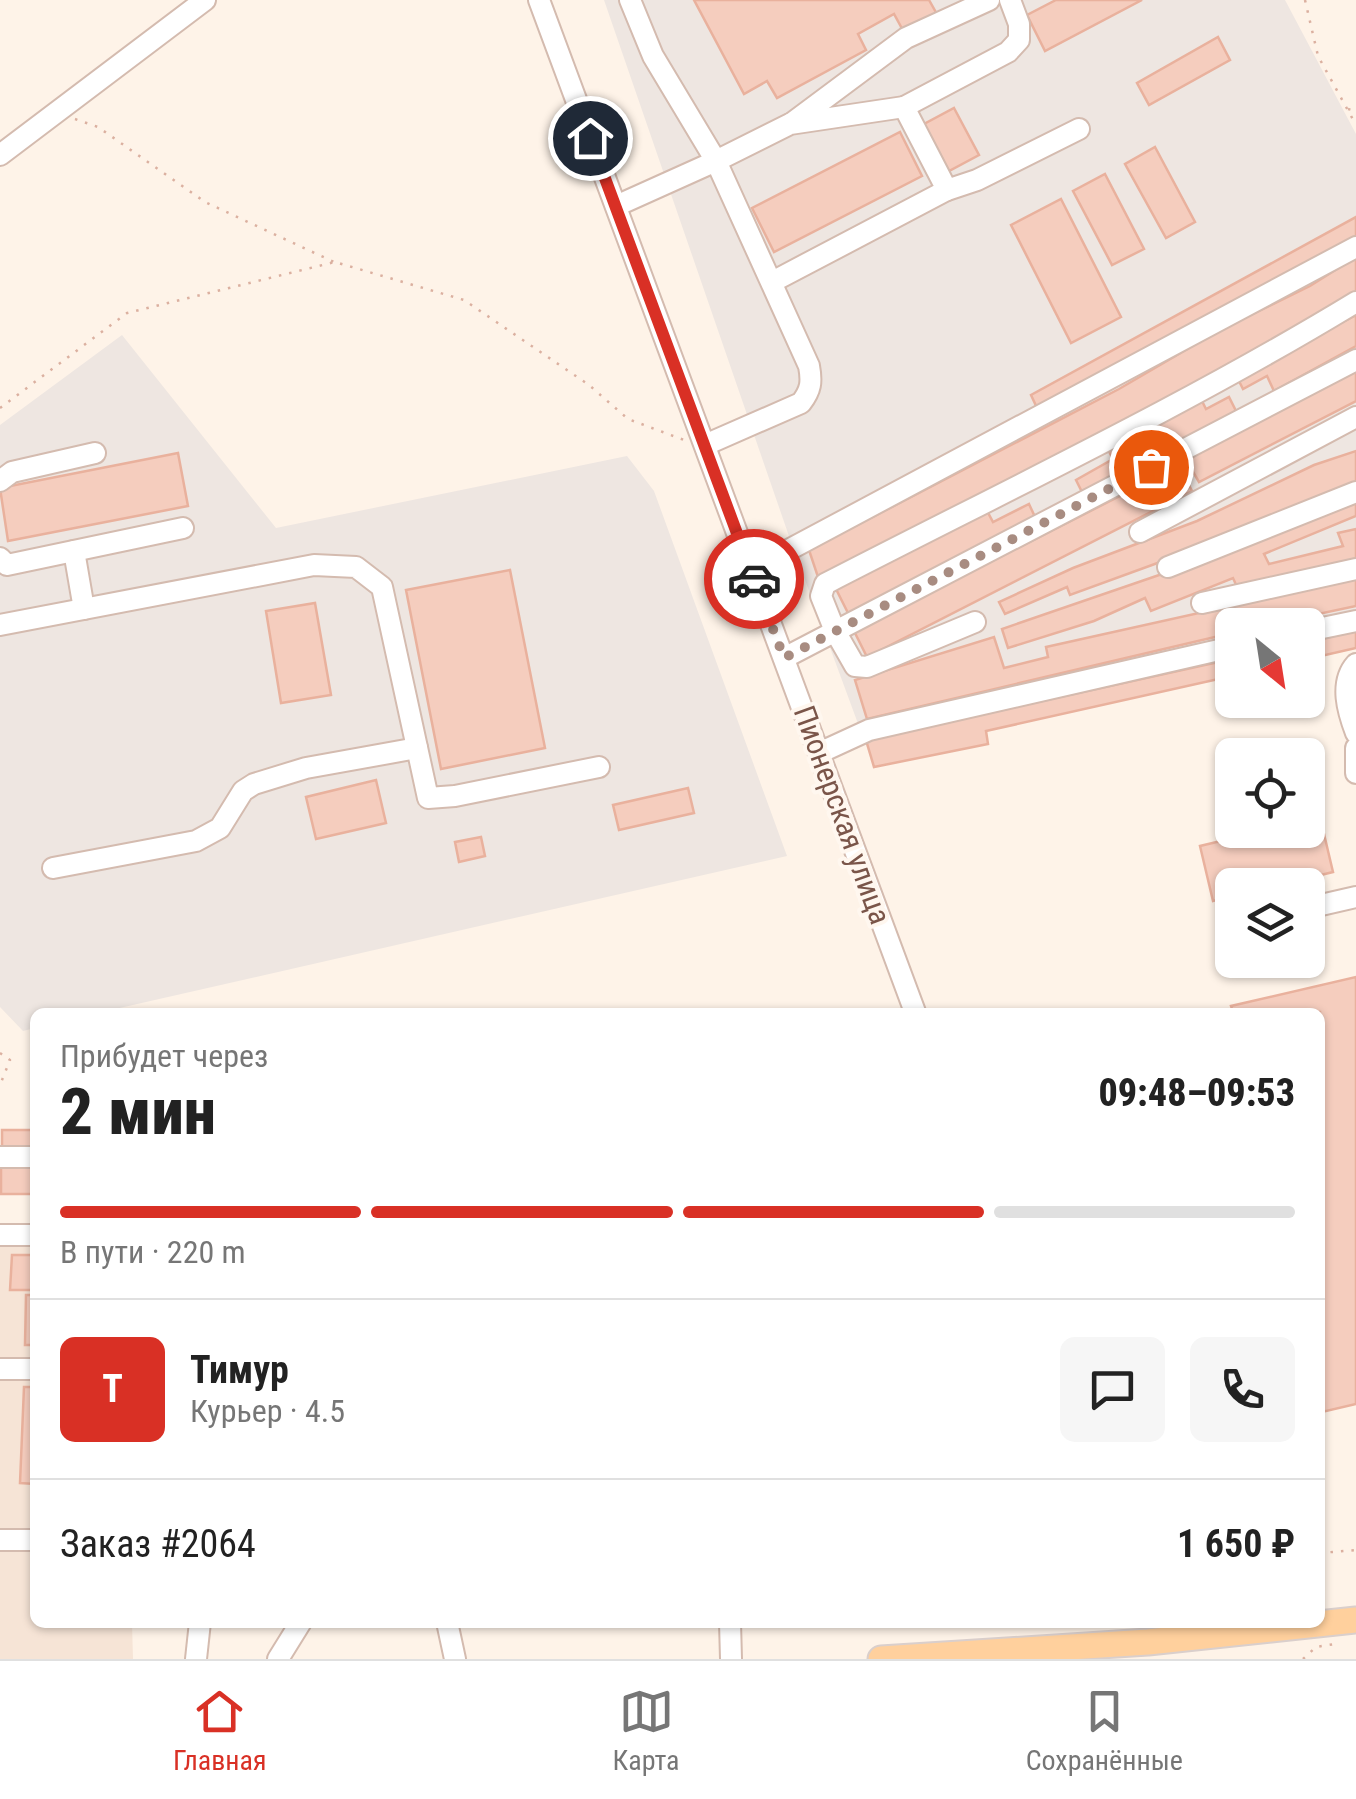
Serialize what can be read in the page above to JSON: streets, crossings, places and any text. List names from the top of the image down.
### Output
{
  "streets": {
    "street": ["Пионерская улица"]
  },
  "north": "bottom right",
  "page": {
    "heading": ["2 мин", "Прибудет через", "09:48–09:53"],
    "panel": [
      "Тимур",
      "Курьер · 4.5",
      "Заказ #2064",
      "1 650 ₽"
    ],
    "bar": "В пути · 220 m",
    "round": "Т",
    "tabs": ["Главная", "Карта", "Сохранённые"]
  }
}
